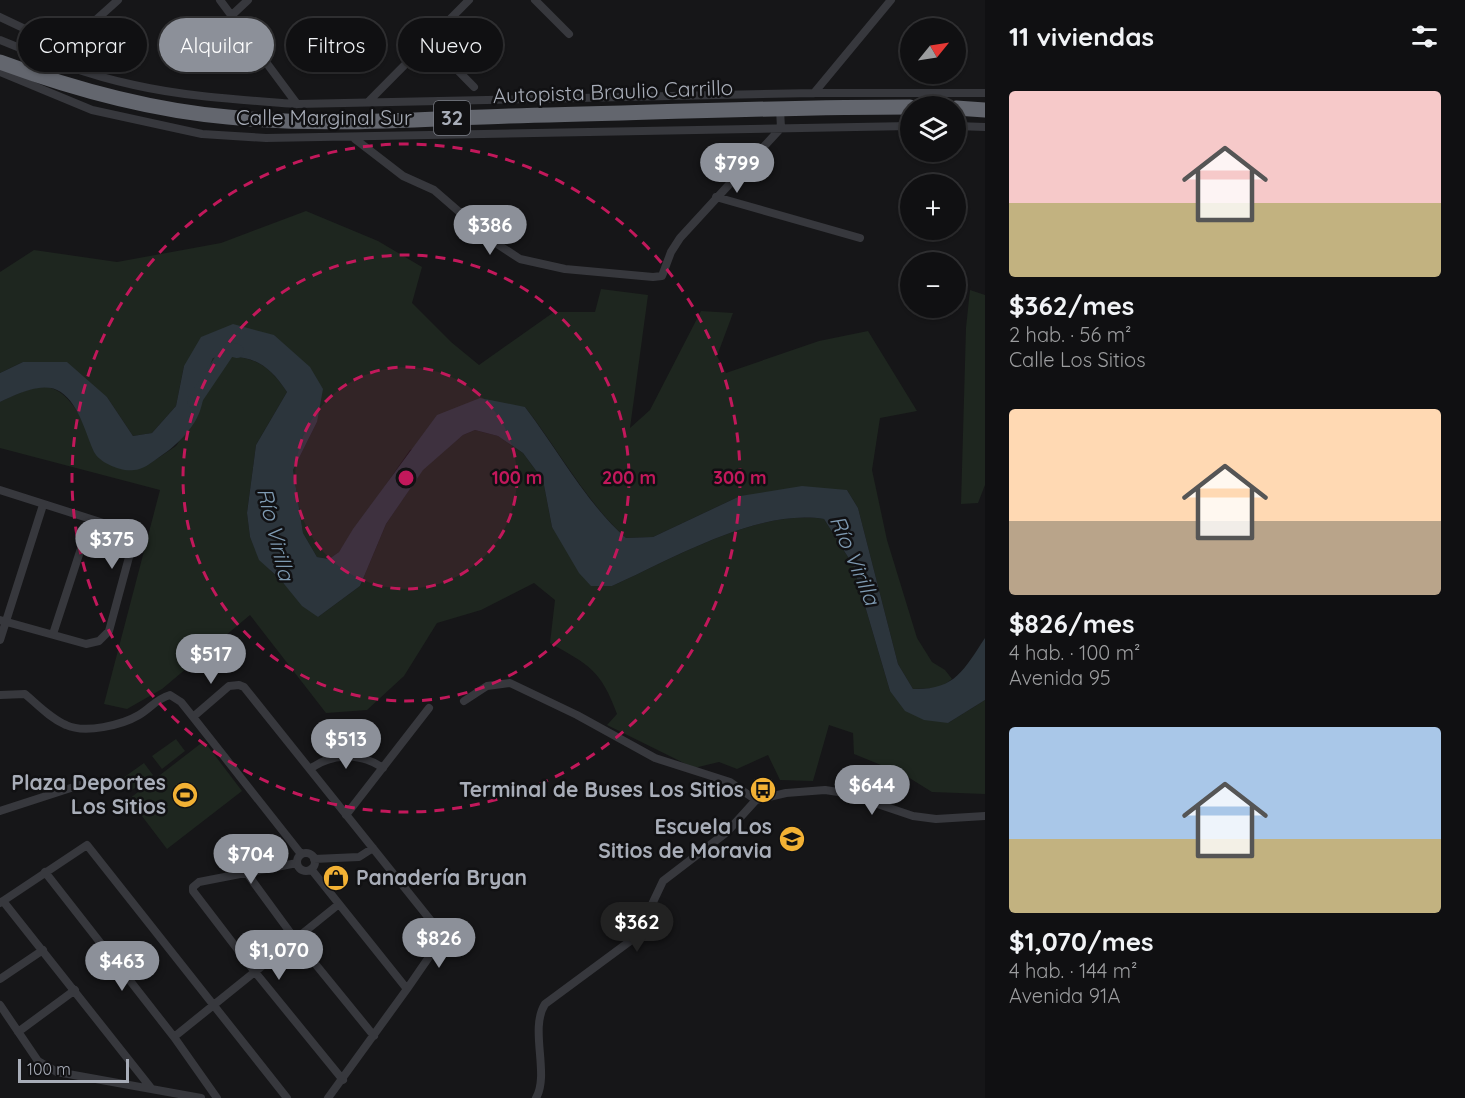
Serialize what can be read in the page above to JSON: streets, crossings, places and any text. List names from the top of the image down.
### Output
{
  "streets": {
    "highway": ["Autopista Braulio Carrillo", "32"],
    "street": ["Calle Marginal Sur"]
  },
  "water": ["Río Virilla"],
  "places": {
    "bus stop": ["Terminal de Buses Los Sitios"],
    "sports": ["Plaza Deportes Los Sitios"],
    "school or university": ["Escuela Los Sitios de Moravia"],
    "shop": ["Panadería Bryan"]
  },
  "scale_bar": "100 m",
  "north": "top right",
  "page": {
    "heading": "11 viviendas",
    "map_buttons": ["+", "−"],
    "chip": [
      "Comprar",
      "Alquilar",
      "Filtros",
      "Nuevo"
    ],
    "list": [
      {
        "name": "$362/mes",
        "note": "2 hab. · 56 m² · Calle Los Sitios"
      },
      {
        "name": "$826/mes",
        "note": "4 hab. · 100 m² · Avenida 95"
      },
      {
        "name": "$1,070/mes",
        "note": "4 hab. · 144 m² · Avenida 91A"
      }
    ],
    "price": [
      "$799",
      "$386",
      "$375",
      "$517",
      "$513",
      "$644",
      "$704",
      "$362",
      "$826",
      "$1,070",
      "$463"
    ],
    "scale": "100 m"
  },
  "rings": ["100 m", "200 m", "300 m"]
}
